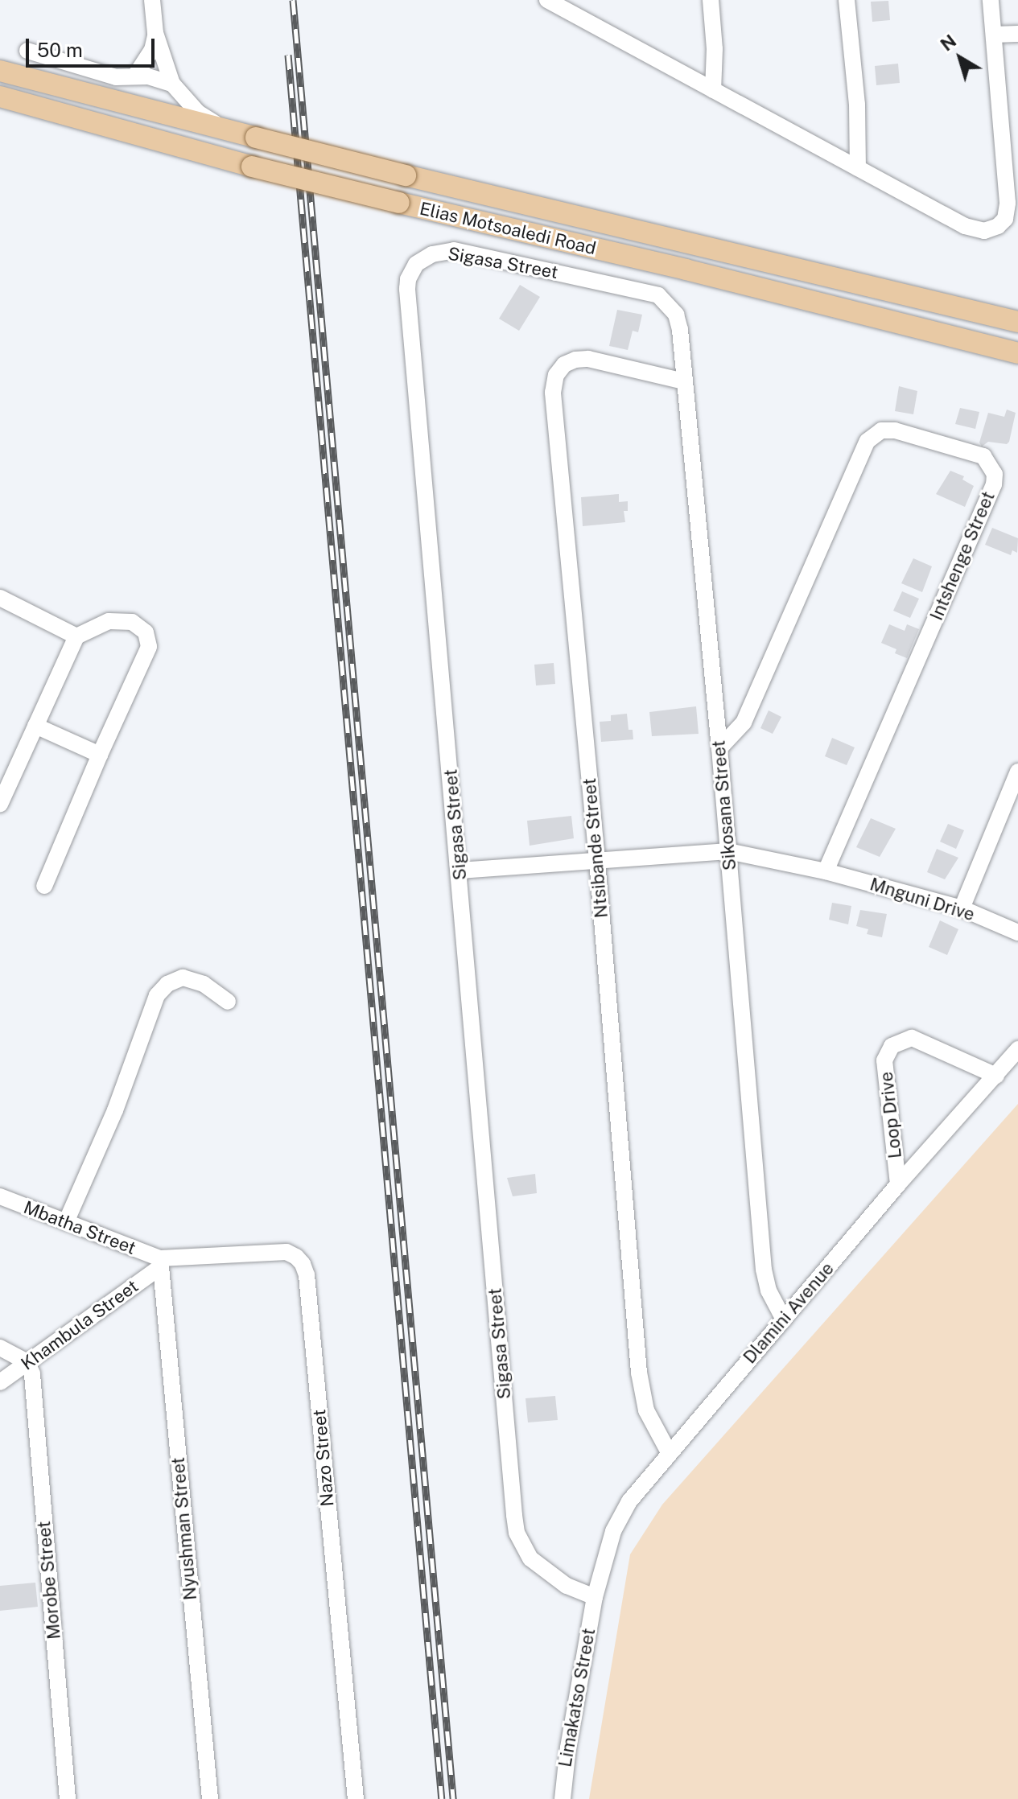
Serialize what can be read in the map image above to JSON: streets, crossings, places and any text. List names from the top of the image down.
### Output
{
  "streets": {
    "main road": ["Elias Motsoaledi Road"],
    "street": [
      "Sigasa Street",
      "Intshenge Street",
      "Sikosana Street",
      "Ntsibande Street",
      "Mnguni Drive",
      "Loop Drive",
      "Mbatha Street",
      "Dlamini Avenue",
      "Khambula Street",
      "Nazo Street",
      "Nyushman Street",
      "Morobe Street",
      "Limakatso Street"
    ]
  },
  "crossings": [
    ["Sigasa Street", "Sikosana Street"],
    ["Sigasa Street", "Mnguni Drive"],
    ["Sigasa Street", "Dlamini Avenue"],
    ["Sigasa Street", "Limakatso Street"],
    ["Intshenge Street", "Sikosana Street"],
    ["Intshenge Street", "Mnguni Drive"],
    ["Sikosana Street", "Ntsibande Street"],
    ["Sikosana Street", "Mnguni Drive"],
    ["Sikosana Street", "Dlamini Avenue"],
    ["Ntsibande Street", "Mnguni Drive"],
    ["Ntsibande Street", "Dlamini Avenue"],
    ["Loop Drive", "Dlamini Avenue"],
    ["Mbatha Street", "Khambula Street"],
    ["Mbatha Street", "Nazo Street"],
    ["Mbatha Street", "Nyushman Street"],
    ["Dlamini Avenue", "Limakatso Street"],
    ["Khambula Street", "Nazo Street"],
    ["Khambula Street", "Nyushman Street"],
    ["Khambula Street", "Morobe Street"],
    ["Nazo Street", "Nyushman Street"]
  ],
  "scale_bar": "50 m",
  "north": "top left"
}
